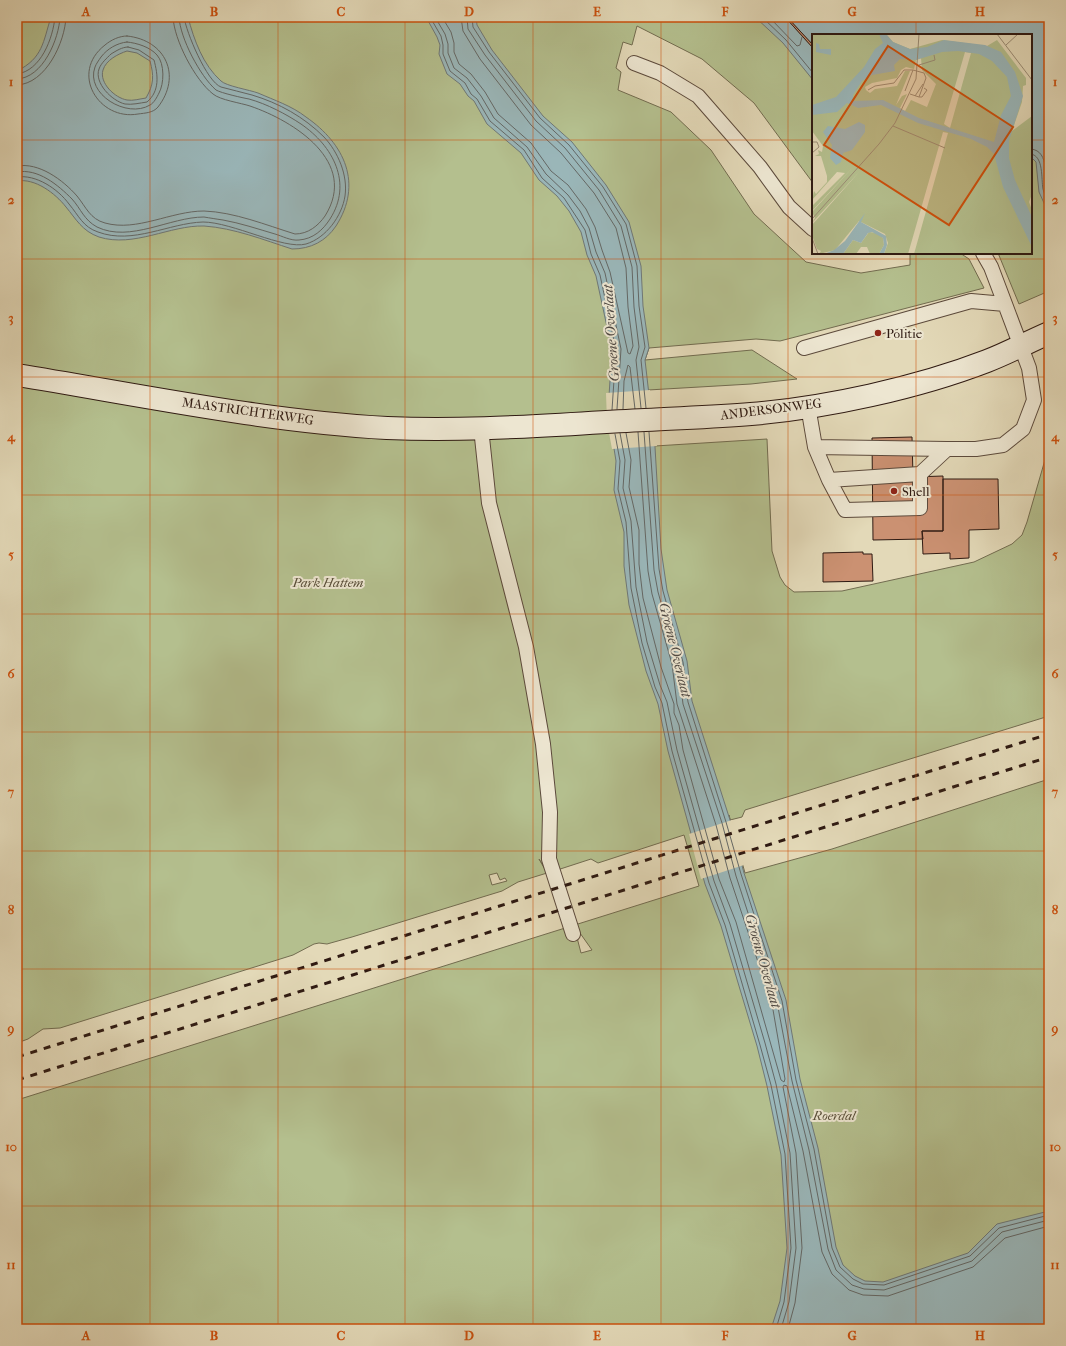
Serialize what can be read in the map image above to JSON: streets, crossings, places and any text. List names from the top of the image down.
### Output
{
  "streets": {
    "main road": ["ANDERSONWEG", "MAASTRICHTERWEG"]
  },
  "crossings": [
    ["ANDERSONWEG", "MAASTRICHTERWEG"]
  ],
  "water": ["Groene Overlaat"],
  "parks": ["Park Hattem", "Roerdal"],
  "places": ["Politie", "Shell"],
  "grid": {
    "columns": [
      "A",
      "B",
      "C",
      "D",
      "E",
      "F",
      "G",
      "H"
    ],
    "rows": [
      "1",
      "2",
      "3",
      "4",
      "5",
      "6",
      "7",
      "8",
      "9",
      "10",
      "11"
    ]
  }
}
